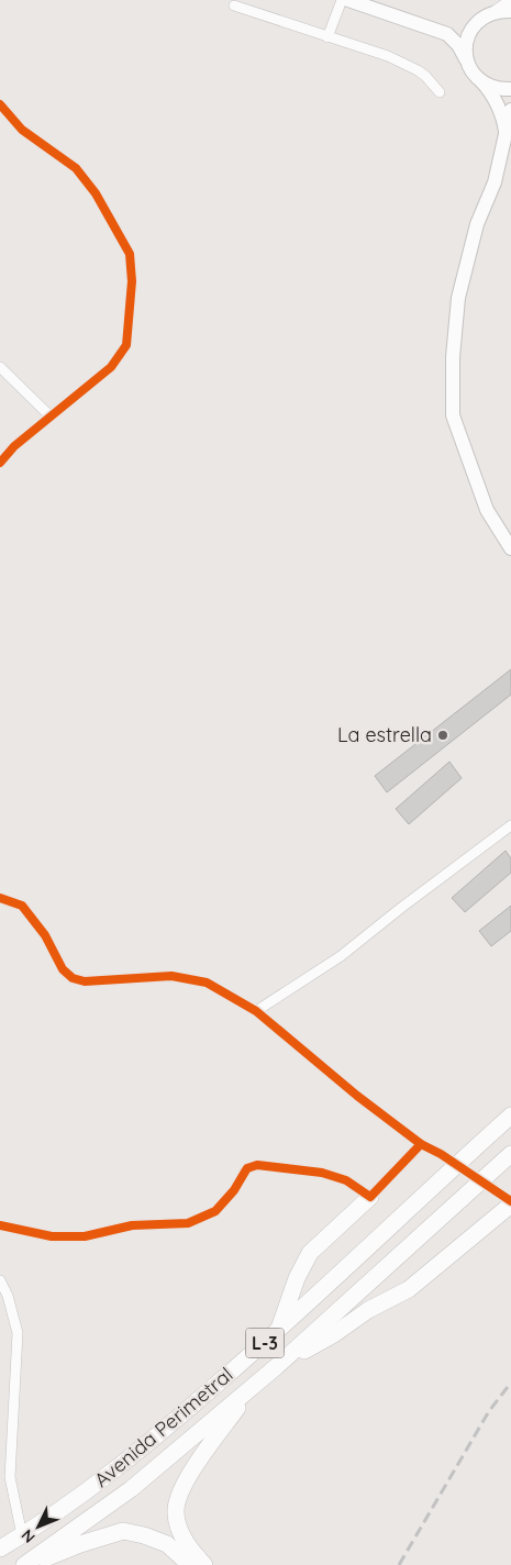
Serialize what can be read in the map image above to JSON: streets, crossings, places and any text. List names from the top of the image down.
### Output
{
  "streets": {
    "highway": ["L-3", "Avenida Perimetral"]
  },
  "places": ["La estrella"],
  "north": "bottom left"
}
